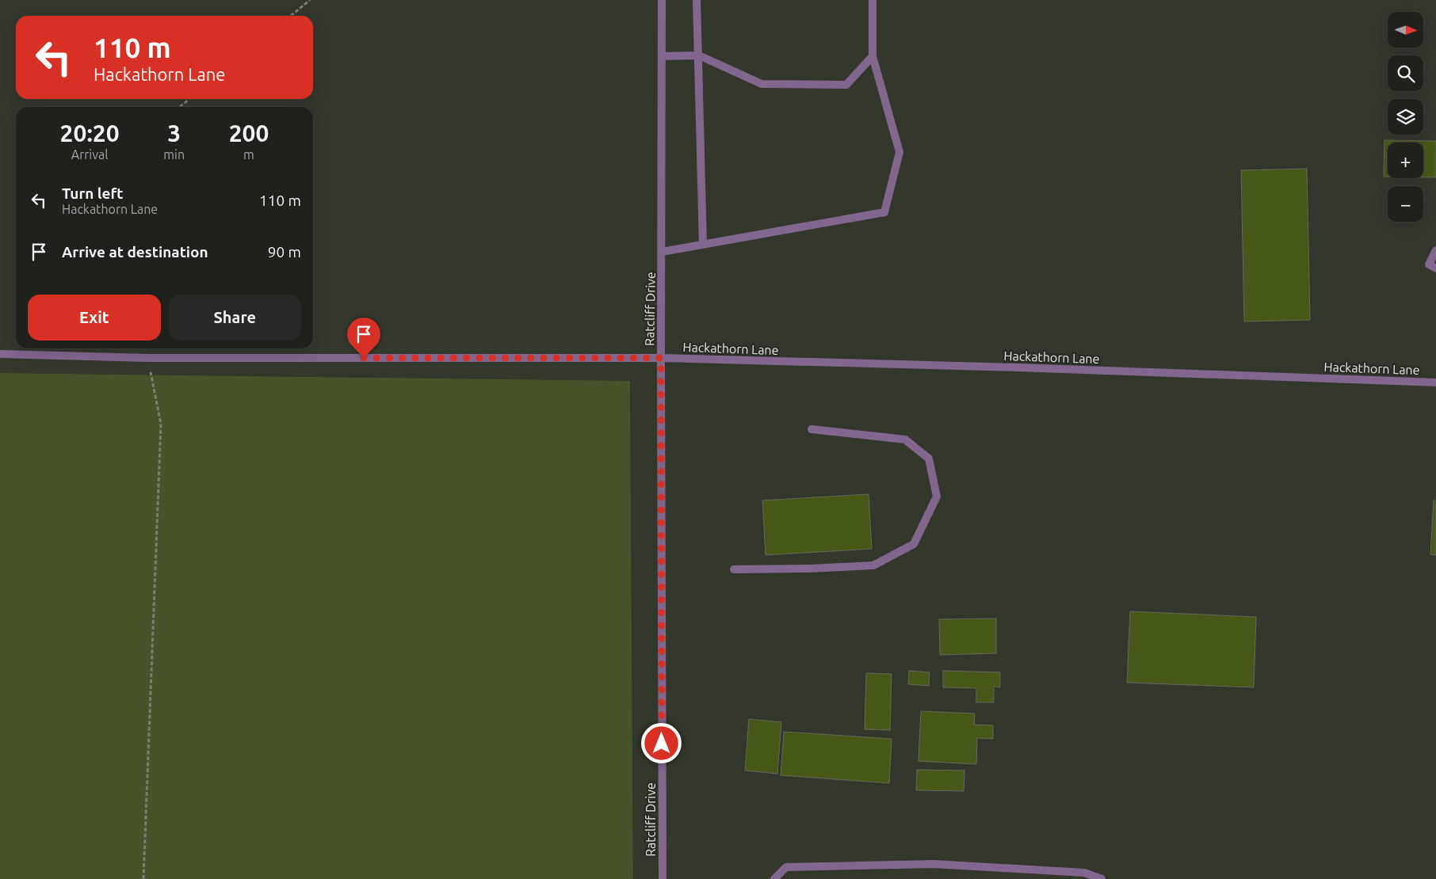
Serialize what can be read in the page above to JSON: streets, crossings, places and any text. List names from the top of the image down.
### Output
{
  "streets": {
    "street": ["Ratcliff Drive", "Hackathorn Lane"]
  },
  "crossings": [
    ["Ratcliff Drive", "Hackathorn Lane"]
  ],
  "north": "right",
  "page": {
    "map_buttons": ["+", "−"],
    "turn": ["110 m", "Hackathorn Lane"],
    "eta": [
      "20:20",
      "Arrival",
      "3",
      "min",
      "200",
      "m"
    ],
    "list": [
      {
        "name": "Turn left",
        "note": "Hackathorn Lane",
        "value": "110 m"
      },
      {
        "name": "Arrive at destination",
        "value": "90 m"
      }
    ],
    "buttons": ["Exit", "Share"]
  }
}
